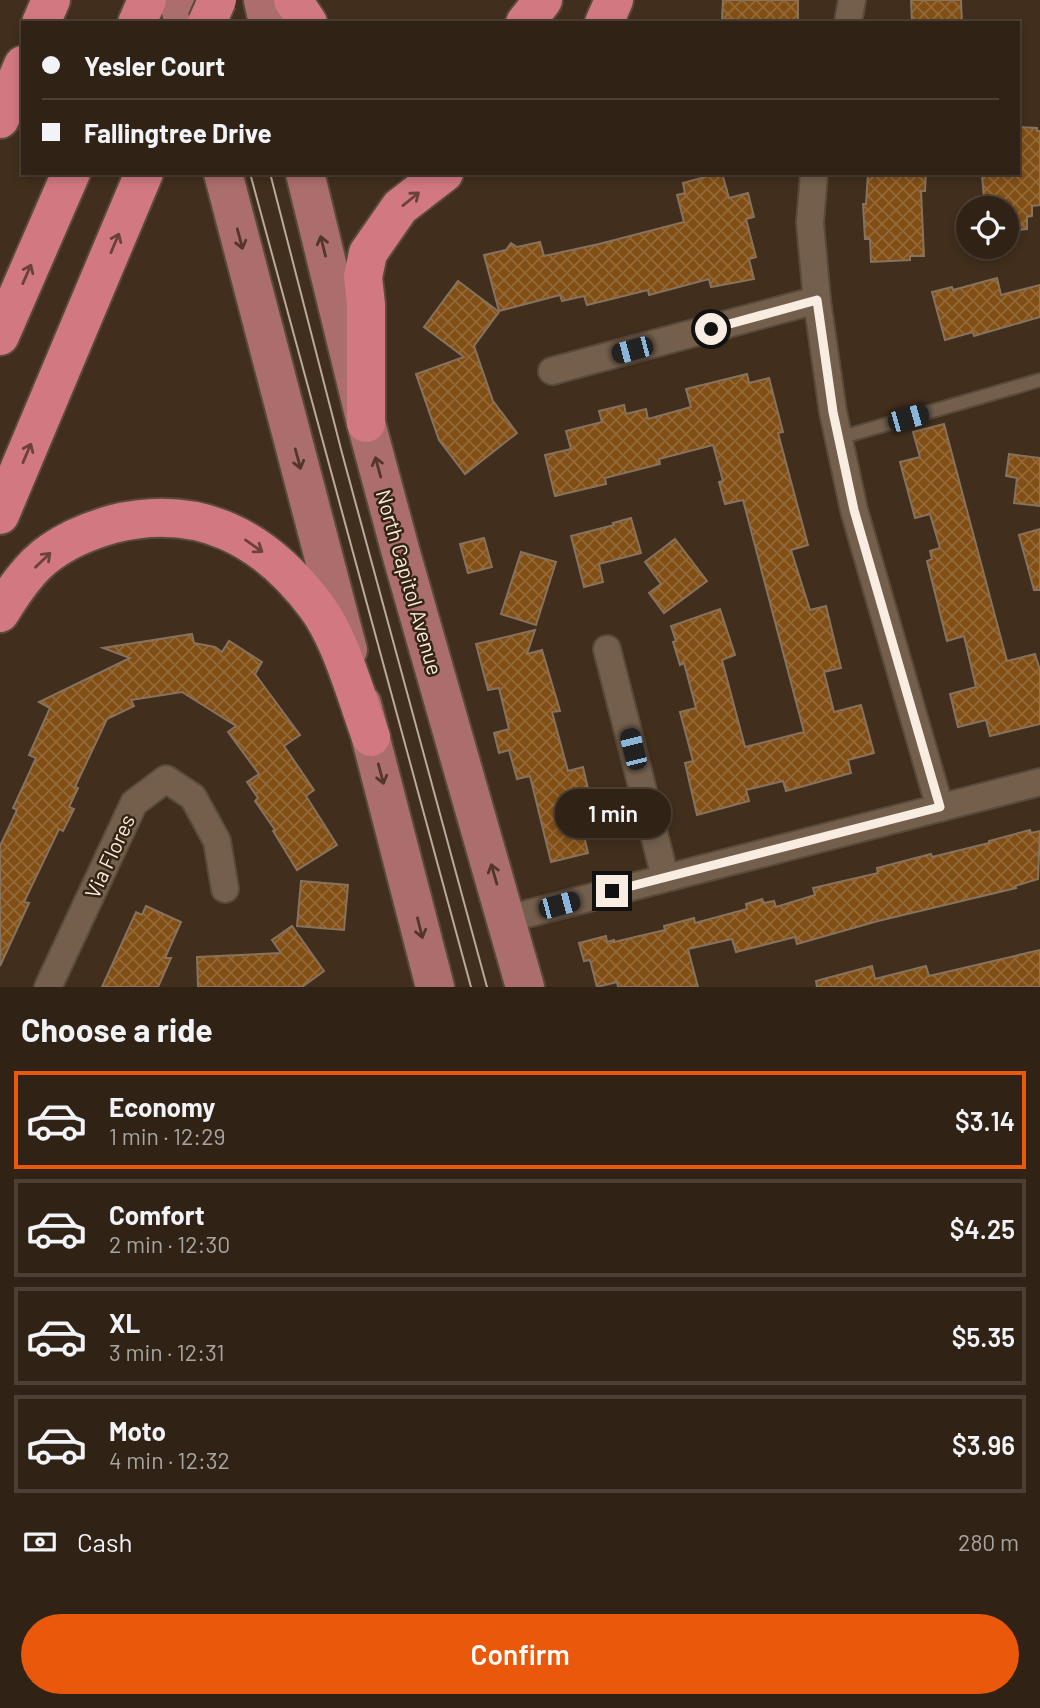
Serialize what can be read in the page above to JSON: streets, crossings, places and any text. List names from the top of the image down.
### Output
{
  "streets": {
    "main road": ["North Capitol Avenue"],
    "street": ["Via Flores"]
  },
  "page": {
    "banner": ["Yesler Court", "Fallingtree Drive"],
    "bubble": "1 min",
    "heading": "Choose a ride",
    "list": [
      {
        "name": "Economy",
        "note": "1 min · 12:29",
        "value": "$3.14"
      },
      {
        "name": "Comfort",
        "note": "2 min · 12:30",
        "value": "$4.25"
      },
      {
        "name": "XL",
        "note": "3 min · 12:31",
        "value": "$5.35"
      },
      {
        "name": "Moto",
        "note": "4 min · 12:32",
        "value": "$3.96"
      }
    ],
    "pay": ["Cash", "280 m"],
    "buttons": "Confirm"
  }
}
